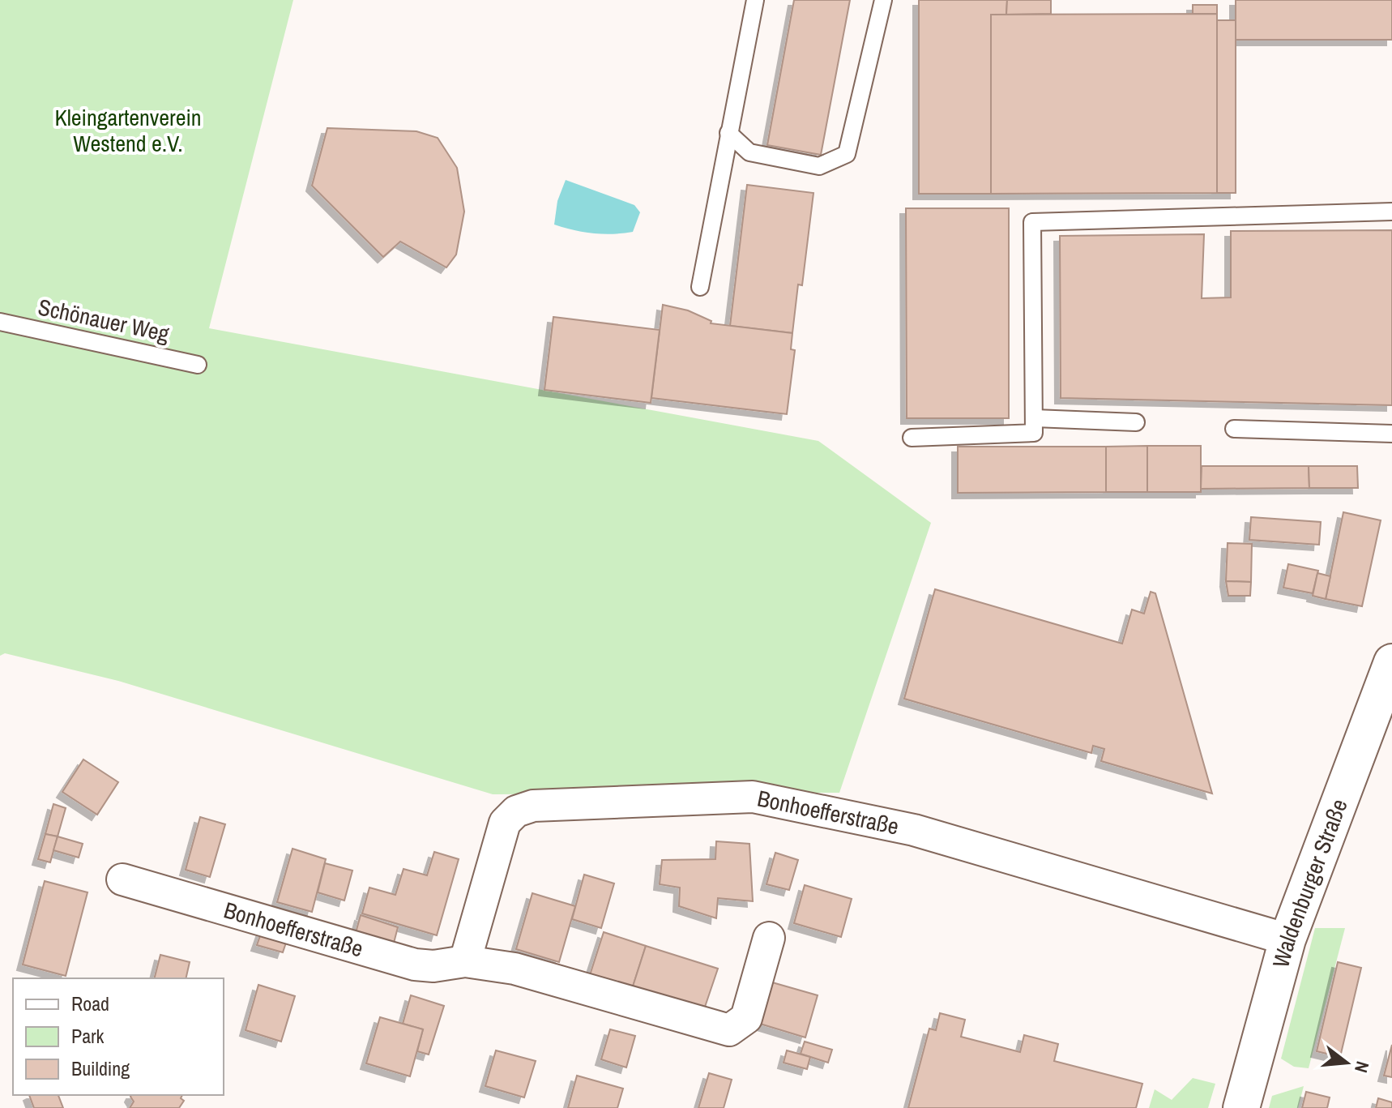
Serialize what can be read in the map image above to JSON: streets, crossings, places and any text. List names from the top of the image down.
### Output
{
  "streets": {
    "street": ["Bonhoefferstraße", "Waldenburger Straße"],
    "lane": ["Schönauer Weg"]
  },
  "crossings": [
    ["Bonhoefferstraße", "Waldenburger Straße"]
  ],
  "parks": ["Kleingartenverein Westend e.V."],
  "legend": ["Road", "Park", "Building"],
  "north": "right"
}
